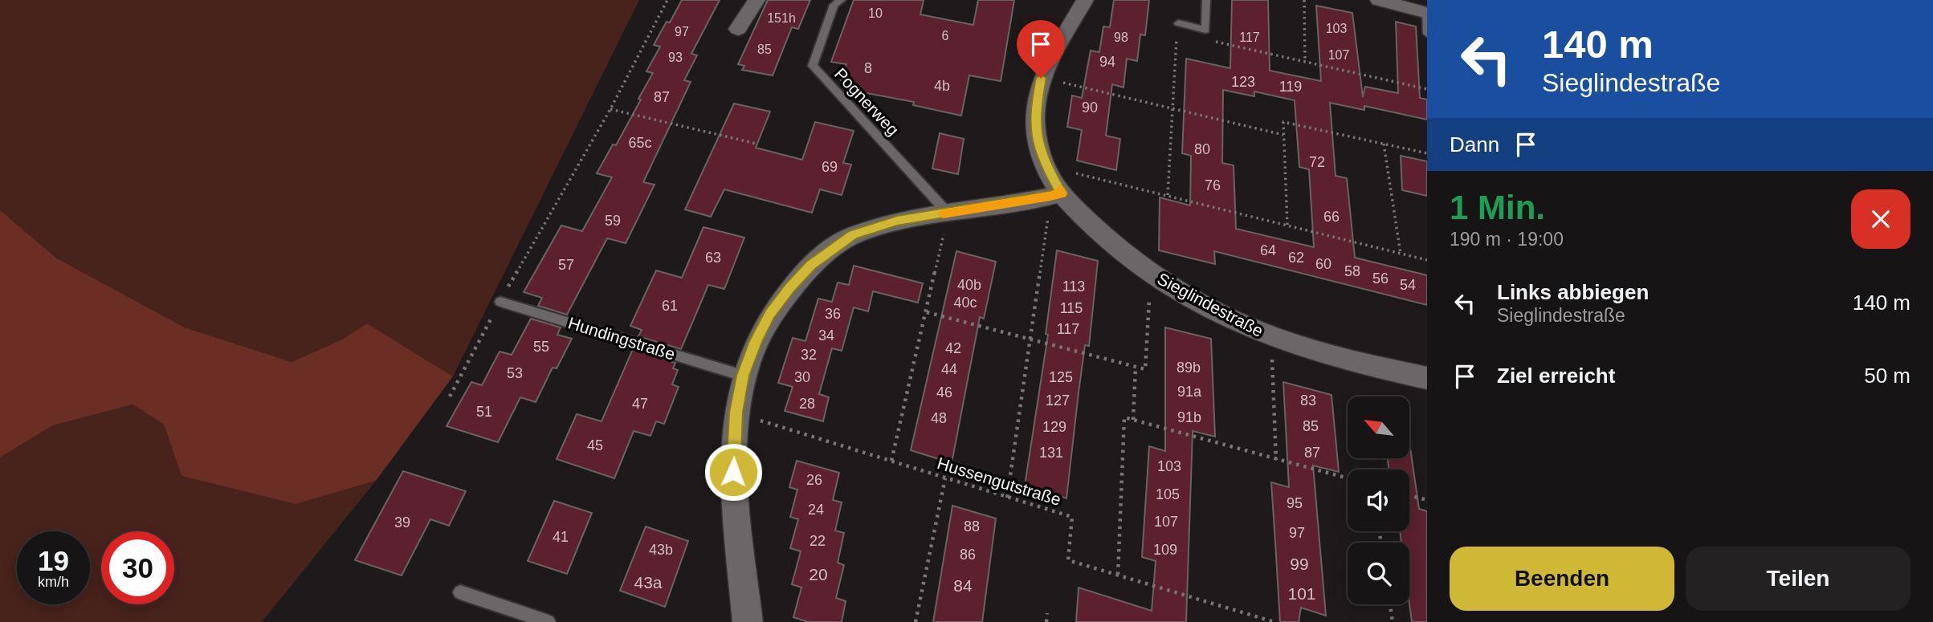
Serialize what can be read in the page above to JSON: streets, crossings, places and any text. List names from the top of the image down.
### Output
{
  "streets": {
    "street": ["Sieglindestraße"],
    "lane": ["Pognerweg", "Hundingstraße"],
    "path": ["Hussengutstraße"]
  },
  "house_numbers": [
    "10",
    "151h",
    "103",
    "97",
    "6",
    "98",
    "117",
    "85",
    "107",
    "93",
    "94",
    "8",
    "123",
    "4b",
    "119",
    "87",
    "90",
    "65c",
    "80",
    "72",
    "69",
    "76",
    "66",
    "59",
    "64",
    "63",
    "62",
    "60",
    "57",
    "58",
    "56",
    "40b",
    "54",
    "113",
    "40c",
    "61",
    "115",
    "36",
    "117",
    "34",
    "55",
    "42",
    "32",
    "89b",
    "44",
    "53",
    "30",
    "125",
    "91a",
    "46",
    "127",
    "83",
    "47",
    "28",
    "51",
    "91b",
    "48",
    "85",
    "129",
    "45",
    "131",
    "87",
    "103",
    "26",
    "105",
    "95",
    "24",
    "107",
    "39",
    "88",
    "97",
    "41",
    "22",
    "43b",
    "109",
    "86",
    "99",
    "20",
    "43a",
    "84",
    "101"
  ],
  "north": "top left",
  "page": {
    "turn": ["140 m", "Sieglindestraße"],
    "then": "Dann",
    "heading": ["1 Min.", "190 m · 19:00"],
    "list": [
      {
        "name": "Links abbiegen",
        "note": "Sieglindestraße",
        "value": "140 m"
      },
      {
        "name": "Ziel erreicht",
        "value": "50 m"
      }
    ],
    "speed": "19 km/h",
    "limit": "30",
    "buttons": ["Beenden", "Teilen"]
  }
}
